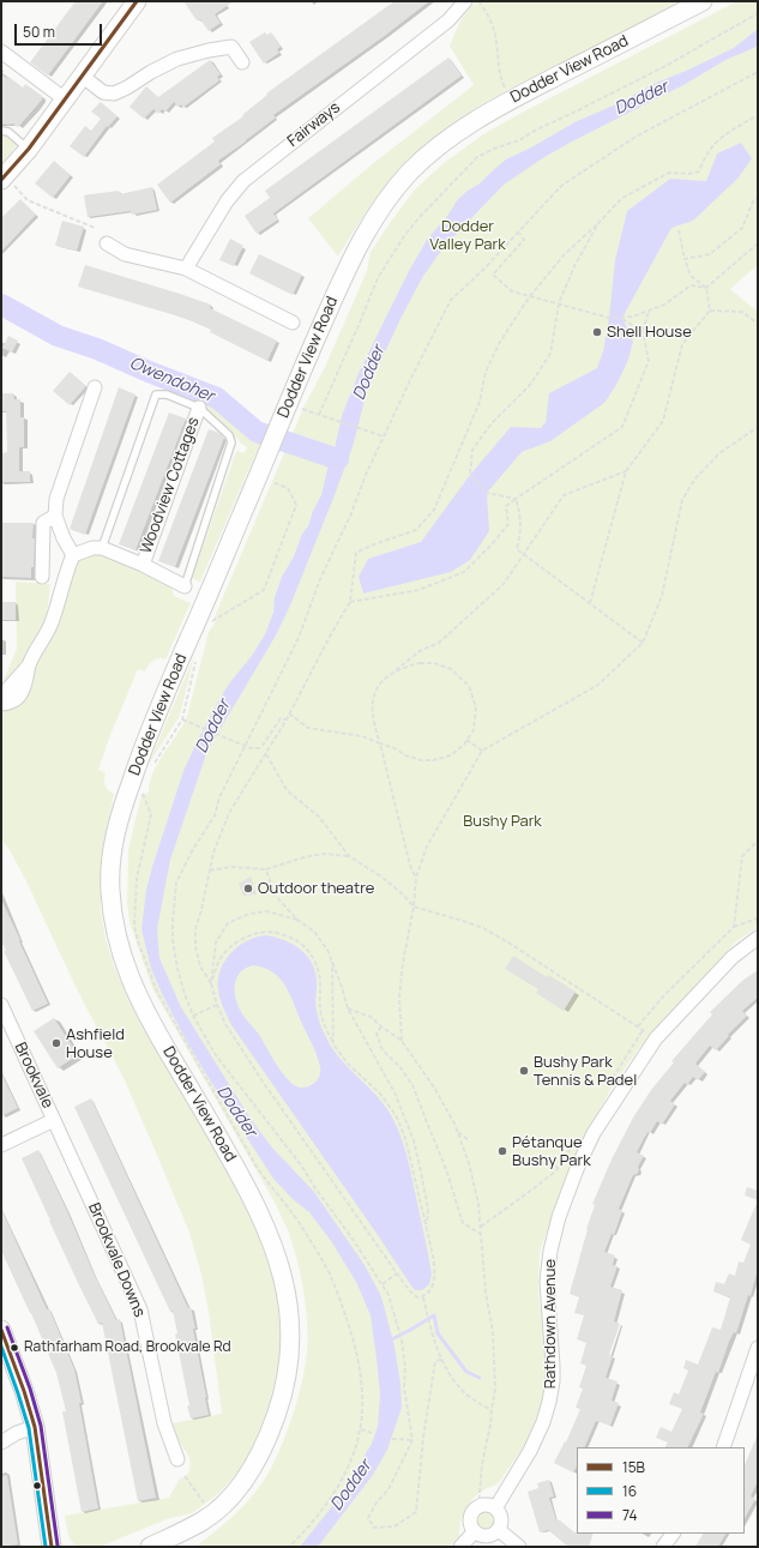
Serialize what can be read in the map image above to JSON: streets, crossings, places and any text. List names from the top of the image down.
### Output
{
  "streets": {
    "main road": ["Dodder View Road"],
    "street": [
      "Fairways",
      "Woodview Cottages",
      "Brookvale",
      "Brookvale Downs",
      "Rathdown Avenue"
    ]
  },
  "crossings": [
    ["Brookvale", "Brookvale Downs"]
  ],
  "water": ["Dodder", "Owendoher"],
  "parks": ["Dodder Valley Park", "Bushy Park"],
  "places": [
    "Shell House",
    "Outdoor theatre",
    "Ashfield House",
    "Bushy Park Tennis & Padel",
    "Pétanque Bushy Park",
    "Rathfarham Road, Brookvale Rd"
  ],
  "lines": ["transit line 15B", "transit line 74", "transit line 16"],
  "legend": ["15B", "16", "74"],
  "scale_bar": "50 m"
}
